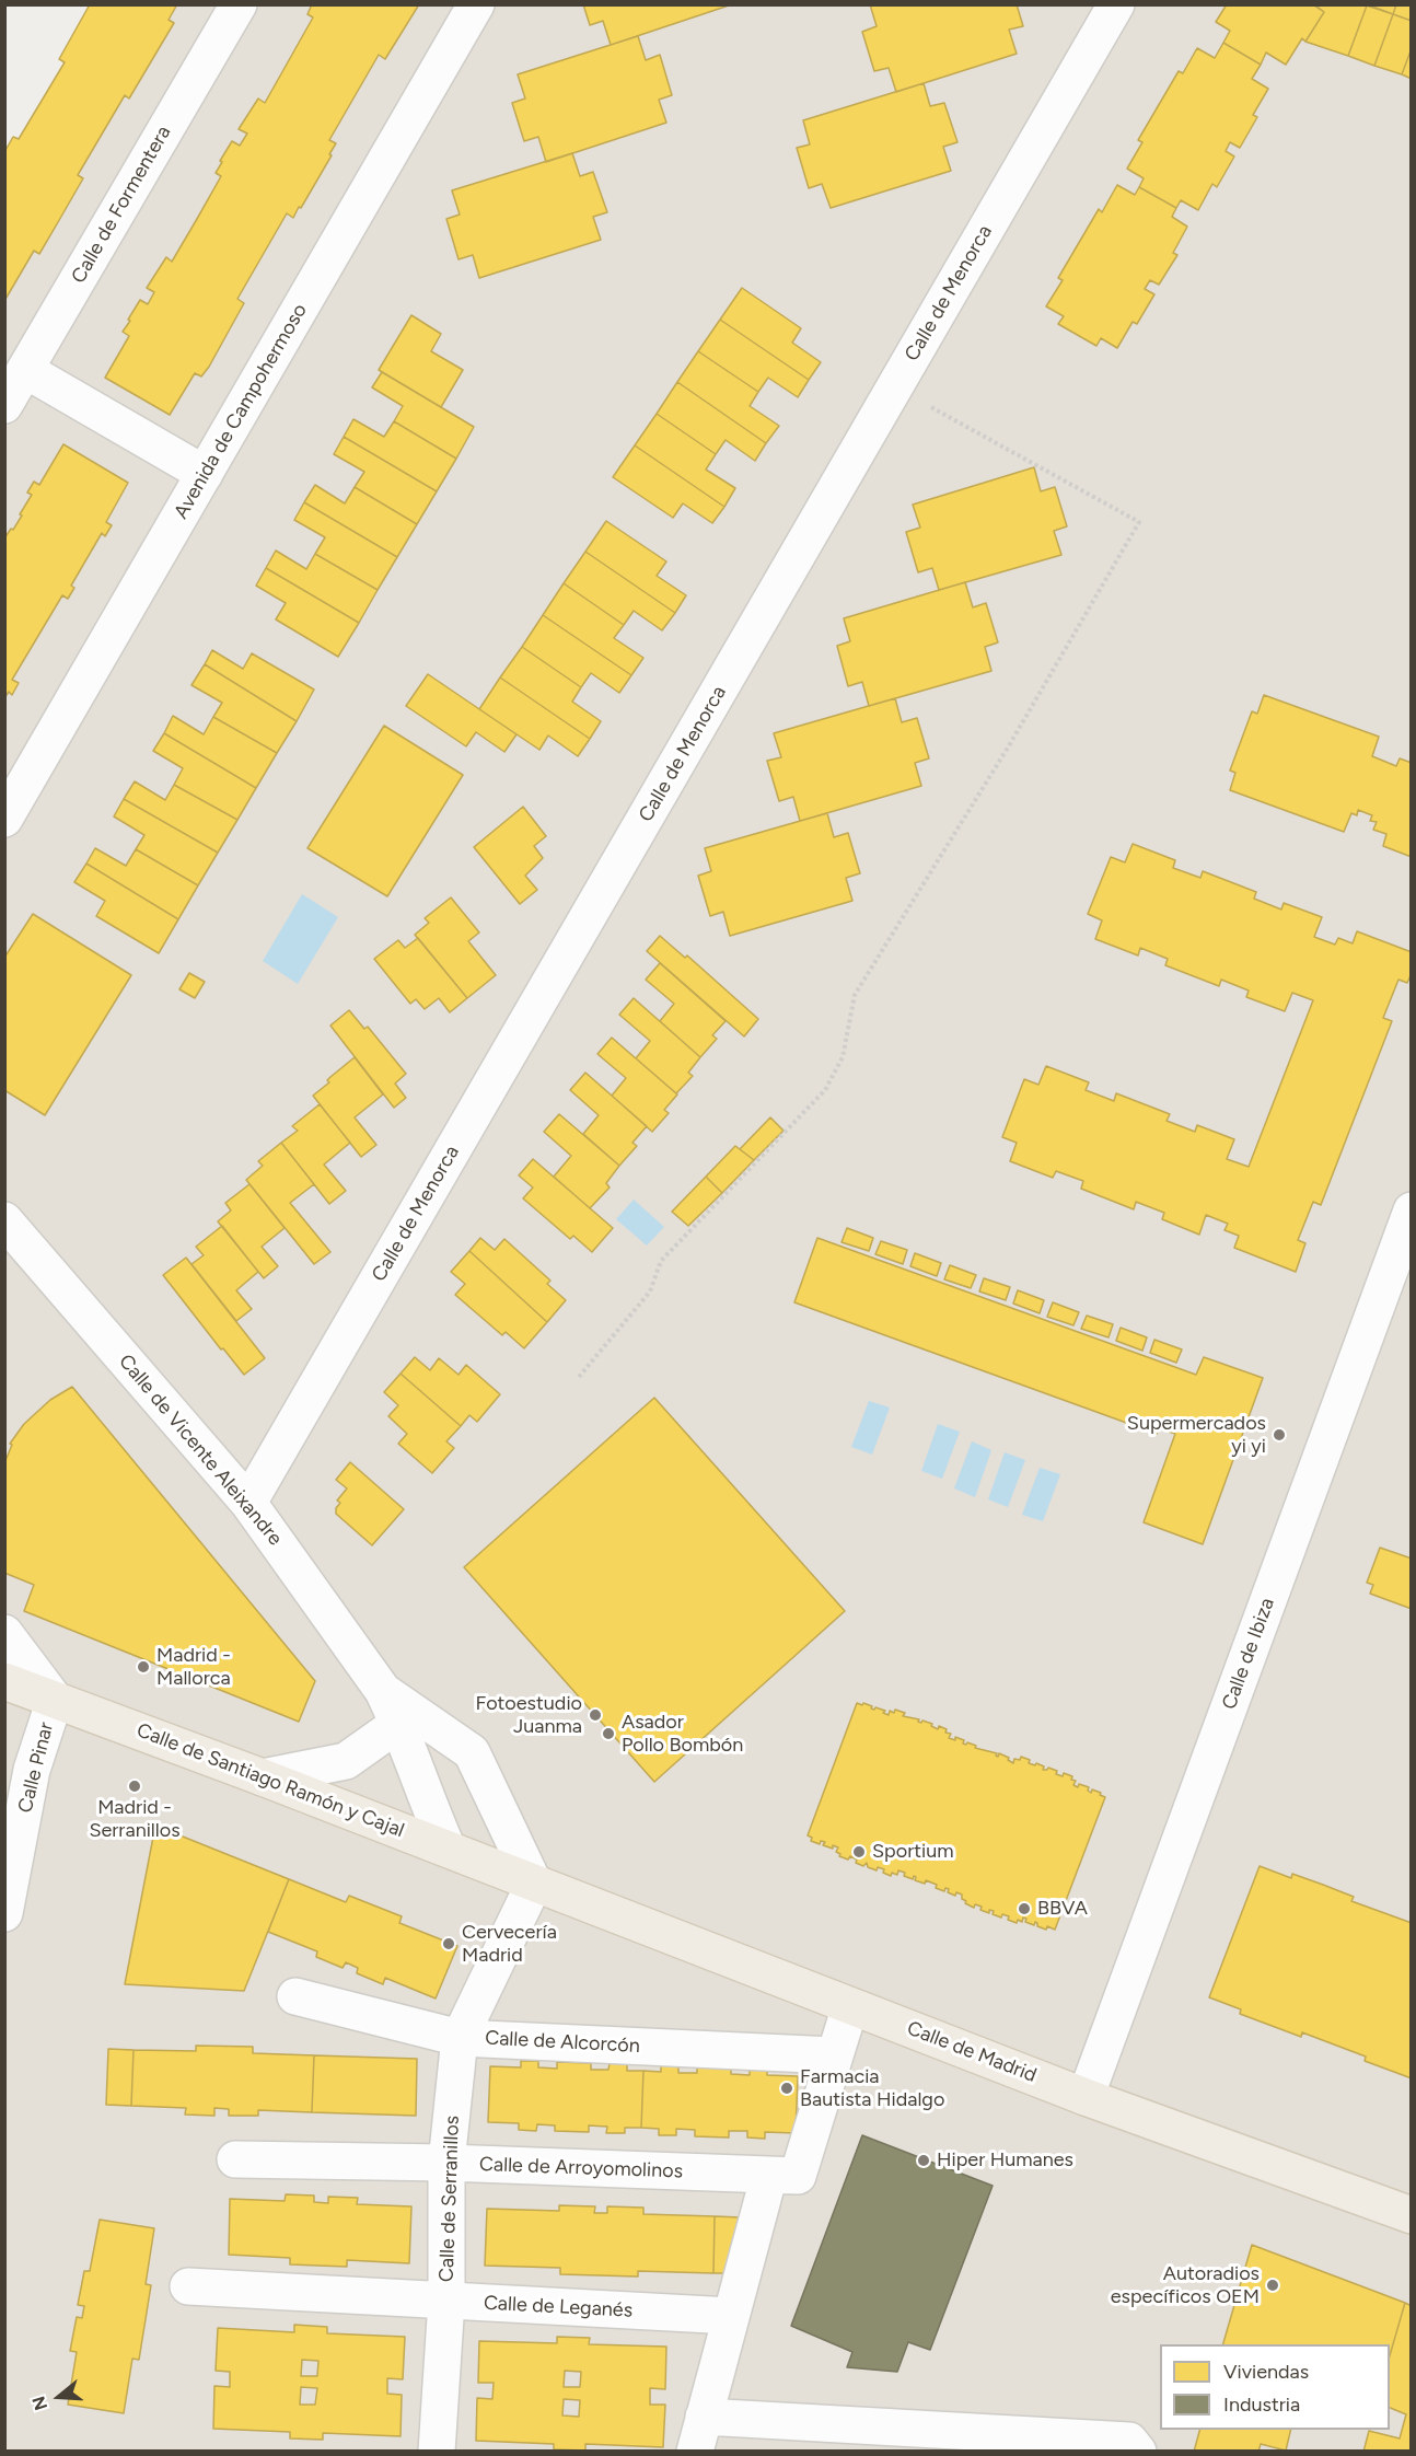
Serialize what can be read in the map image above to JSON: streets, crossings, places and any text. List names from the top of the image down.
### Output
{
  "streets": {
    "main road": ["Calle de Santiago Ramón y Cajal", "Calle de Madrid"],
    "street": [
      "Calle de Formentera",
      "Calle de Menorca",
      "Avenida de Campohermoso",
      "Calle de Vicente Aleixandre",
      "Calle de Ibiza",
      "Calle Pinar",
      "Calle de Alcorcón",
      "Calle de Arroyomolinos",
      "Calle de Serranillos",
      "Calle de Leganés"
    ]
  },
  "crossings": [
    ["Calle de Menorca", "Calle de Vicente Aleixandre"],
    ["Calle de Vicente Aleixandre", "Calle de Santiago Ramón y Cajal"],
    ["Calle de Vicente Aleixandre", "Calle de Madrid"],
    ["Calle de Vicente Aleixandre", "Calle de Serranillos"],
    ["Calle de Ibiza", "Calle de Madrid"],
    ["Calle Pinar", "Calle de Santiago Ramón y Cajal"],
    ["Calle de Santiago Ramón y Cajal", "Calle de Madrid"],
    ["Calle de Santiago Ramón y Cajal", "Calle de Serranillos"],
    ["Calle de Alcorcón", "Calle de Serranillos"],
    ["Calle de Madrid", "Calle de Serranillos"],
    ["Calle de Arroyomolinos", "Calle de Serranillos"],
    ["Calle de Serranillos", "Calle de Leganés"]
  ],
  "places": [
    "Supermercados yi yi",
    "Madrid - Mallorca",
    "Fotoestudio Juanma",
    "Asador Pollo Bombón",
    "Madrid - Serranillos",
    "Sportium",
    "BBVA",
    "Cervecería Madrid",
    "Farmacia Bautista Hidalgo",
    "Hiper Humanes",
    "Autoradios específicos OEM"
  ],
  "legend": ["Viviendas", "Industria"],
  "north": "left"
}
